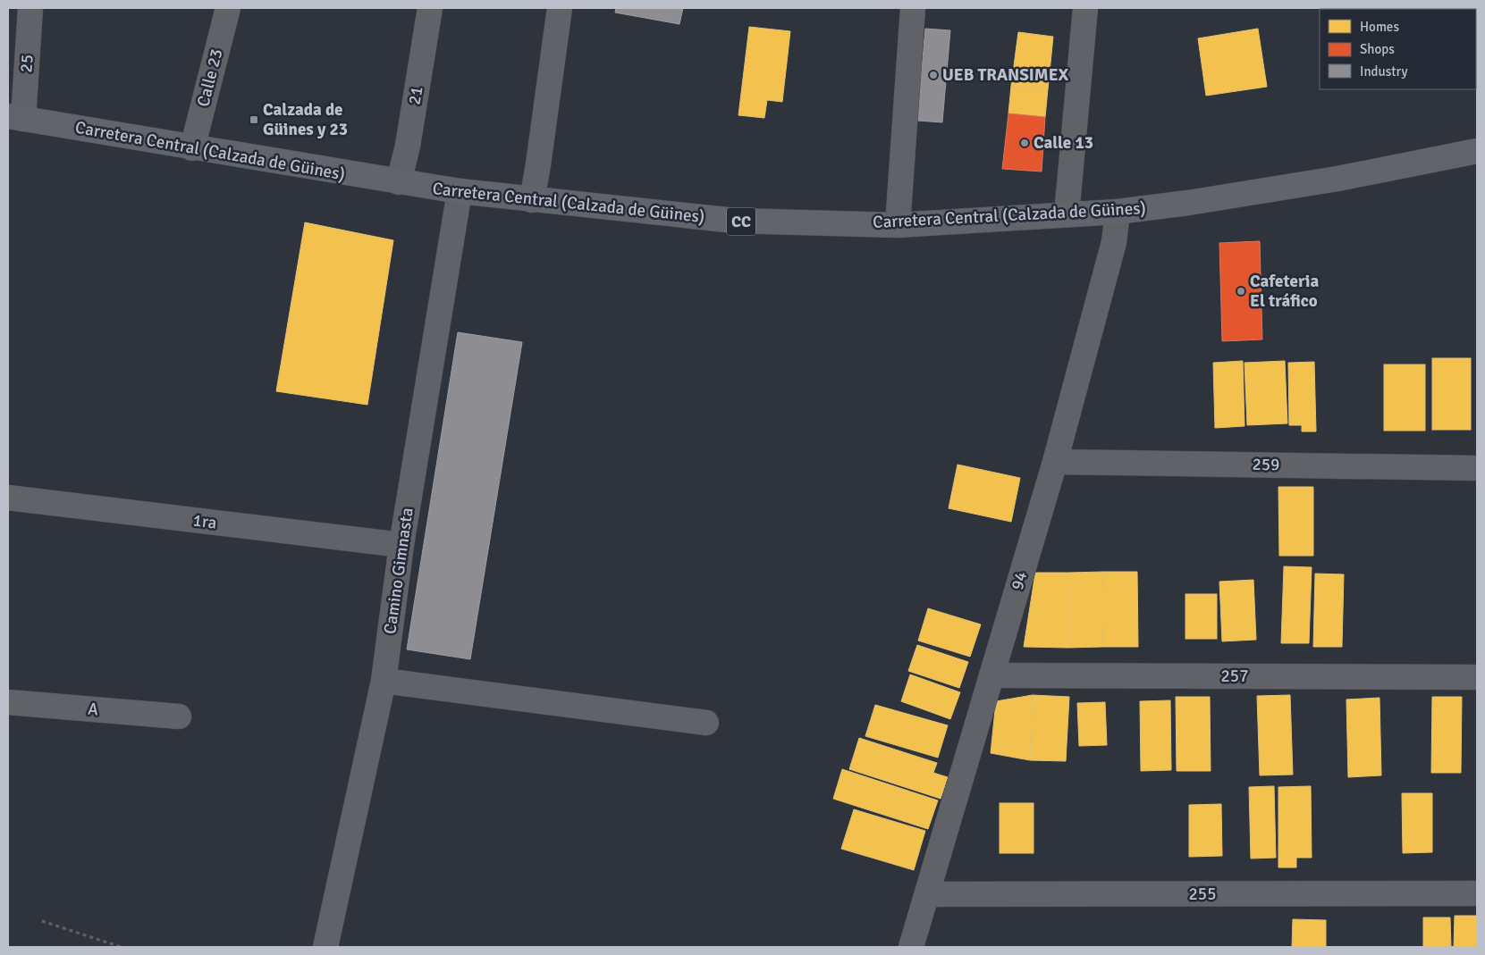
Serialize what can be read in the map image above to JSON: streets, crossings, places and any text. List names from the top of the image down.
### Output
{
  "streets": {
    "main road": ["Carretera Central (Calzada de Güines)", "CC"],
    "street": [
      "25",
      "Calle 23",
      "21",
      "259",
      "1ra",
      "Camino Gimnasta",
      "94",
      "257",
      "A",
      "255"
    ]
  },
  "crossings": [
    ["25", "Carretera Central (Calzada de Güines)"],
    ["Calle 23", "Carretera Central (Calzada de Güines)"],
    ["21", "Carretera Central (Calzada de Güines)"],
    ["Carretera Central (Calzada de Güines)", "Camino Gimnasta"],
    ["Carretera Central (Calzada de Güines)", "94"],
    ["259", "94"],
    ["1ra", "Camino Gimnasta"],
    ["94", "257"],
    ["94", "255"]
  ],
  "places": {
    "other": ["UEB TRANSIMEX", "Calle 13", "Cafeteria El tráfico"],
    "transit": ["Calzada de Güines y 23"]
  },
  "legend": ["Homes", "Shops", "Industry"]
}
